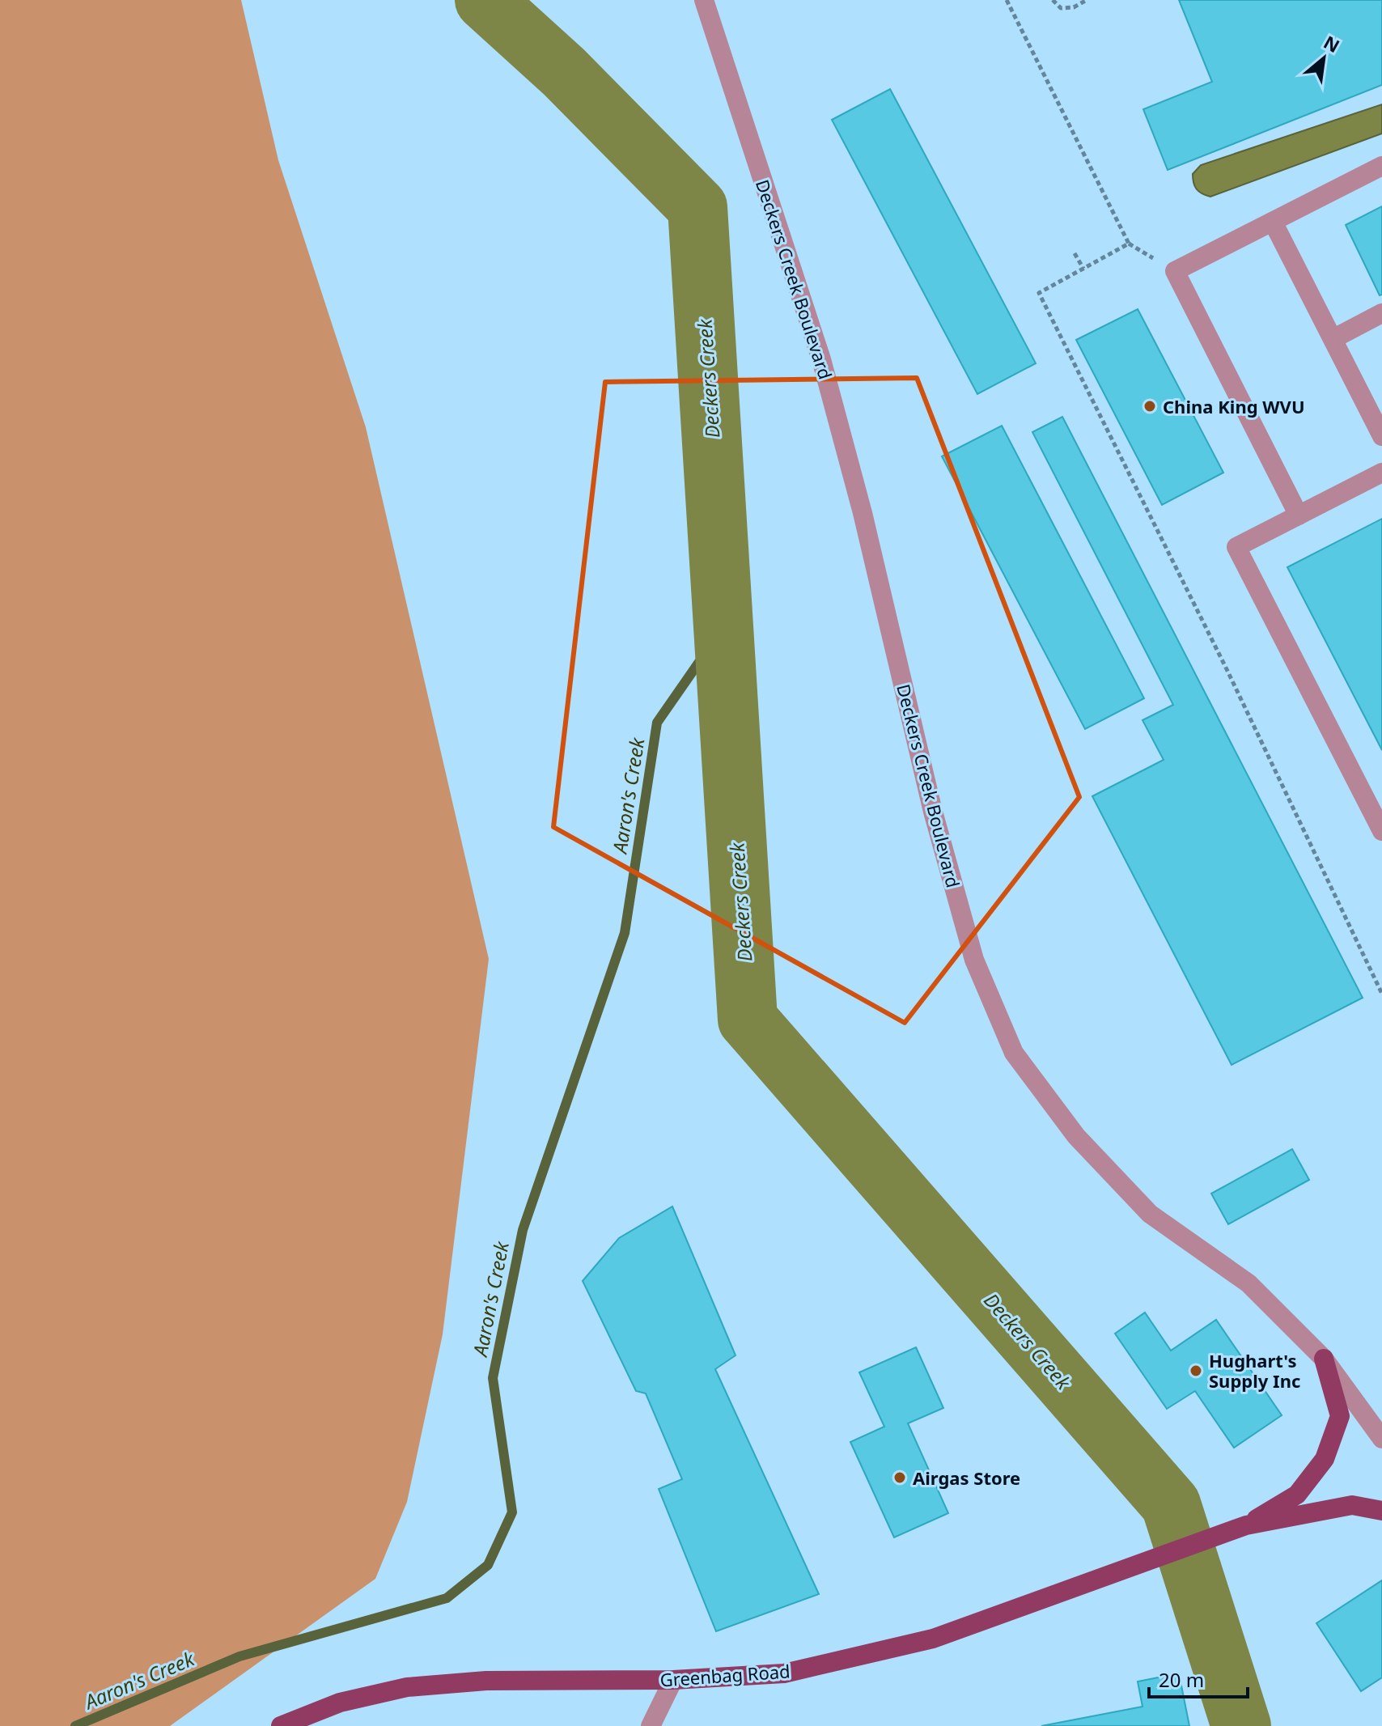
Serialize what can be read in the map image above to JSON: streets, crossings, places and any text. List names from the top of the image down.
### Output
{
  "streets": {
    "main road": ["Greenbag Road"],
    "street": ["Deckers Creek Boulevard"]
  },
  "water": ["Deckers Creek", "Aaron's Creek"],
  "places": ["China King WVU", "Hughart's Supply Inc", "Airgas Store"],
  "scale_bar": "20 m",
  "north": "top right"
}
